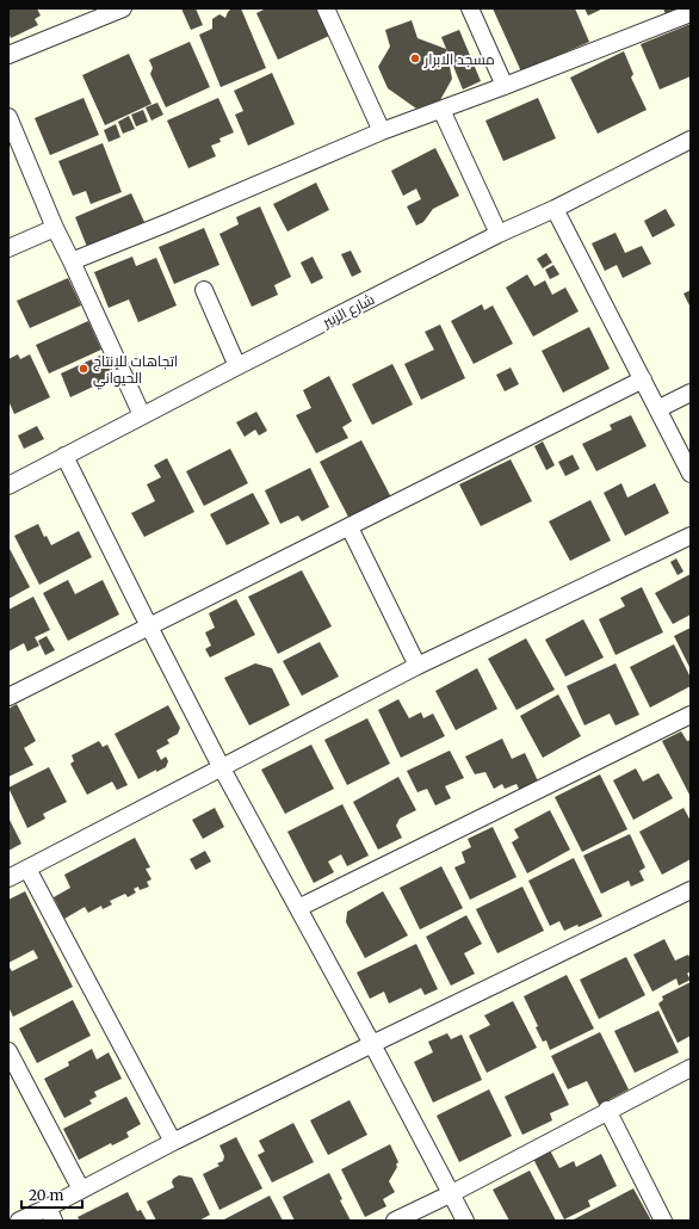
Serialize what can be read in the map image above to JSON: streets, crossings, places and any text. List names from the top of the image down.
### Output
{
  "streets": {
    "street": ["شارع الزبير"]
  },
  "places": ["مسجد الابرار", "اتجاهات للإنتاج الحيواني"],
  "scale_bar": "20 m"
}
